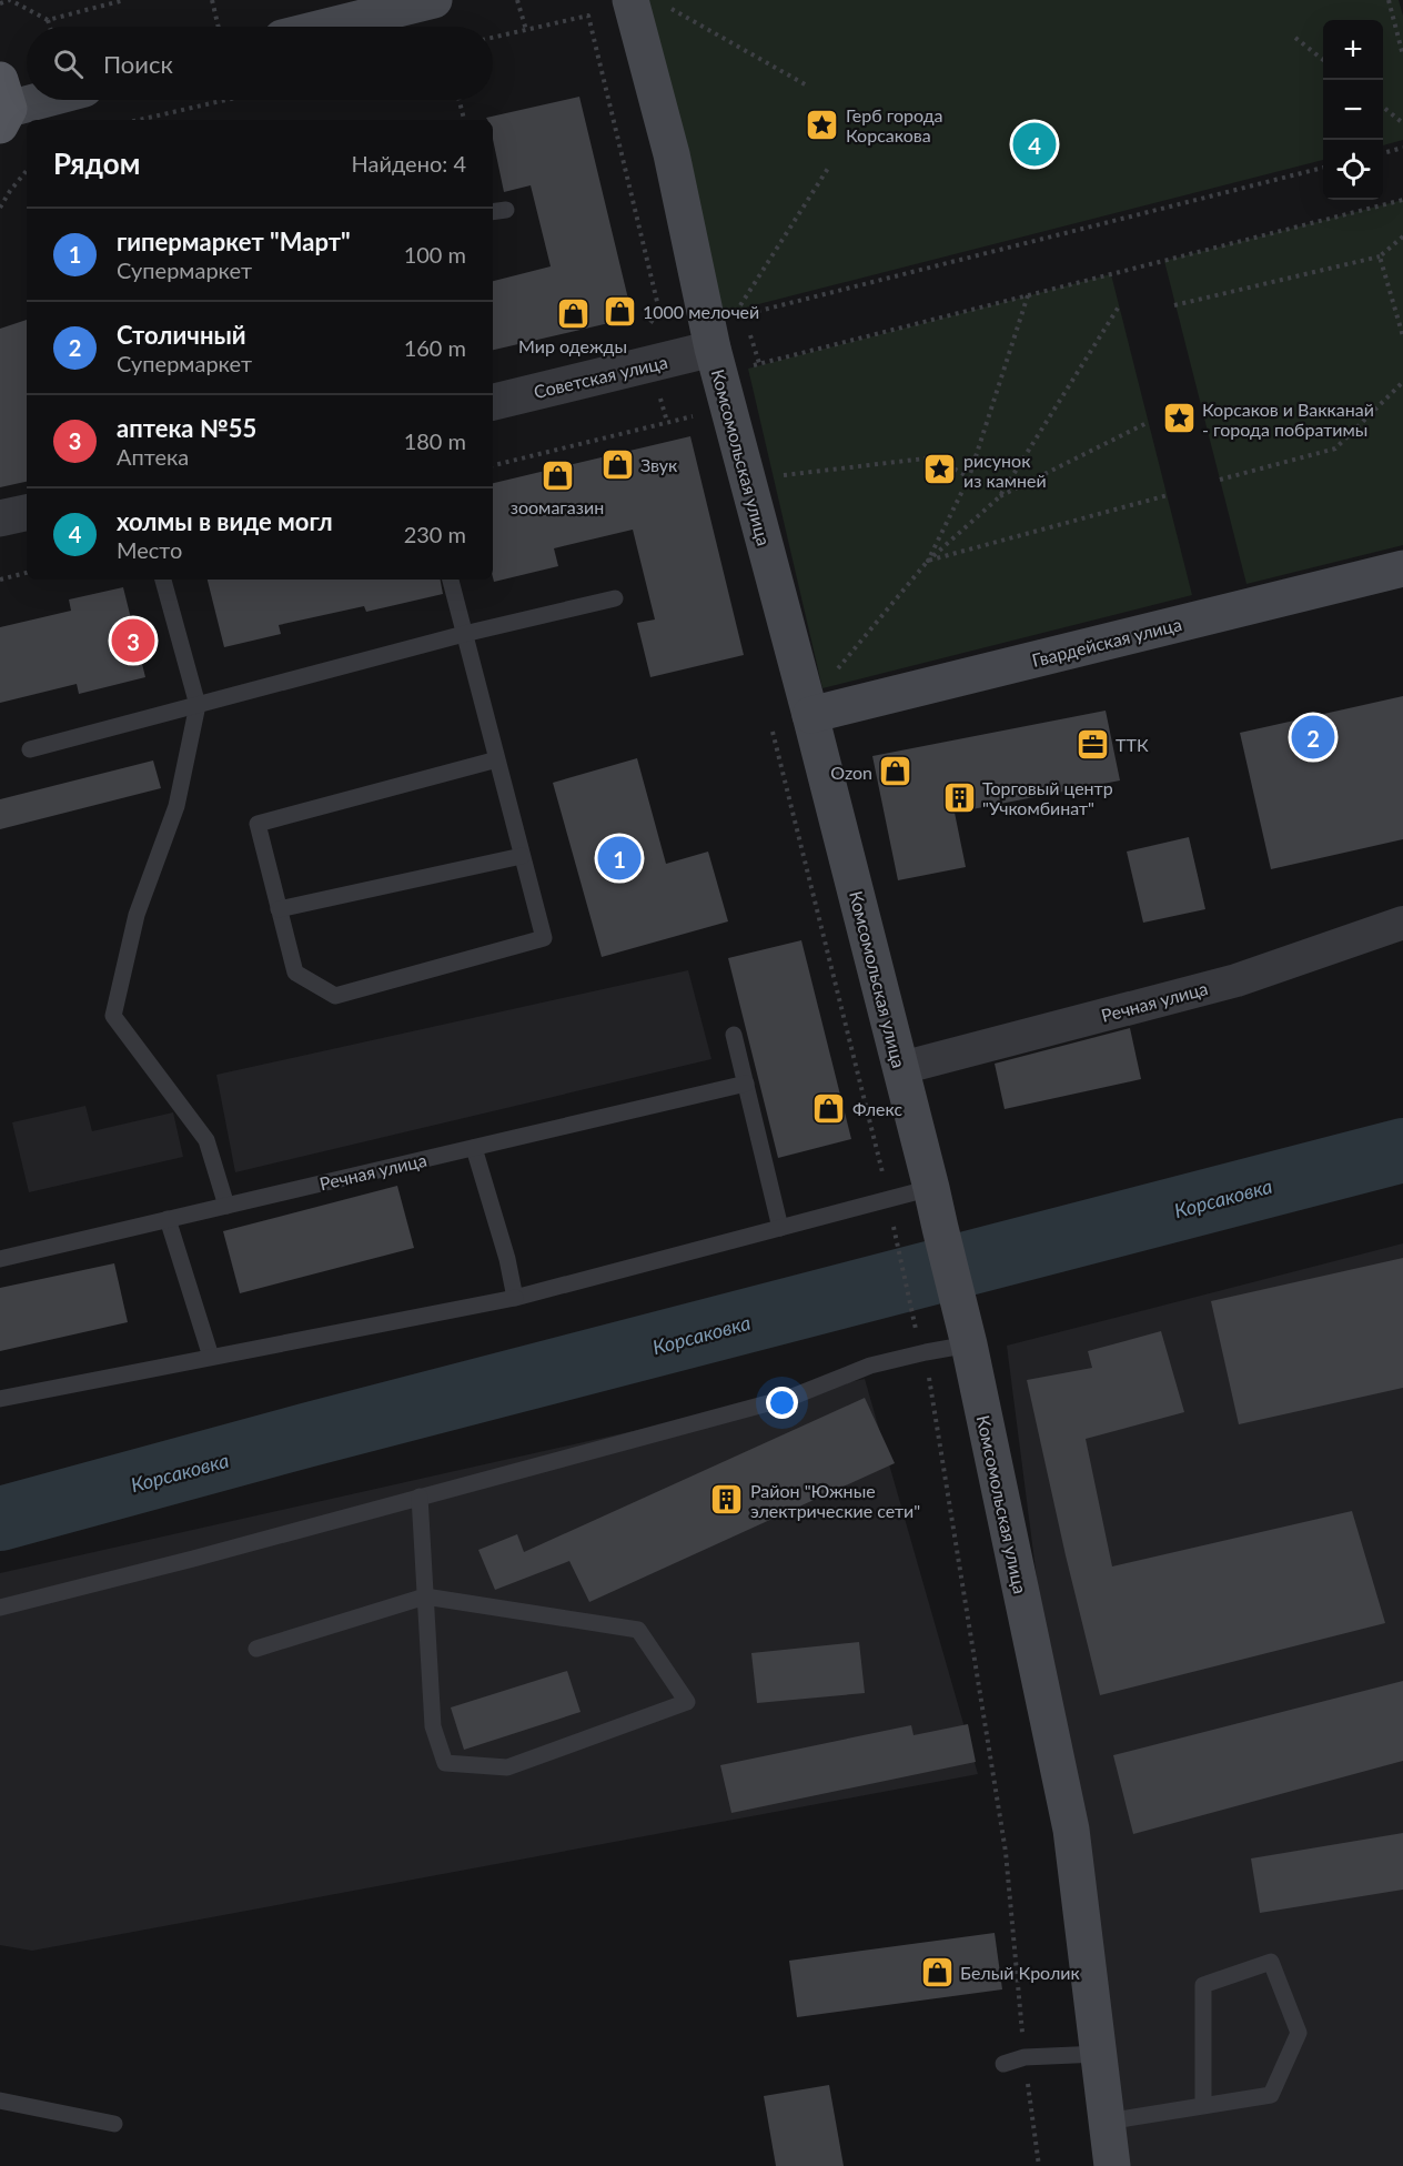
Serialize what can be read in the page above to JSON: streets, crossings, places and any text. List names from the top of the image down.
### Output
{
  "streets": {
    "main road": ["Комсомольская улица", "Гвардейская улица"],
    "street": ["Советская улица", "Речная улица"]
  },
  "crossings": [
    ["Советская улица", "Комсомольская улица"],
    ["Комсомольская улица", "Гвардейская улица"],
    ["Комсомольская улица", "Речная улица"]
  ],
  "water": ["Корсаковка"],
  "places": {
    "place": ["Герб города Корсакова", "Корсаков и Вакканай - города побратимы", "рисунок из камней"],
    "shop": [
      "1000 мелочей",
      "Мир одежды",
      "Звук",
      "зоомагазин",
      "Ozon",
      "Флекс",
      "Белый Кролик"
    ],
    "office": ["ТТК"],
    "building": ["Торговый центр \"Учкомбинат\"", "Район \"Южные электрические сети\""]
  },
  "page": {
    "map_buttons": ["+", "−"],
    "search": "Поиск",
    "pins": [
      "4",
      "3",
      "2",
      "1"
    ],
    "heading": ["Рядом", "Найдено: 4"],
    "list": [
      {
        "mark": "1",
        "name": "гипермаркет \"Март\"",
        "note": "Супермаркет",
        "value": "100 m"
      },
      {
        "mark": "2",
        "name": "Столичный",
        "note": "Супермаркет",
        "value": "160 m"
      },
      {
        "mark": "3",
        "name": "аптека №55",
        "note": "Аптека",
        "value": "180 m"
      },
      {
        "mark": "4",
        "name": "холмы в виде могл",
        "note": "Место",
        "value": "230 m"
      }
    ]
  }
}
